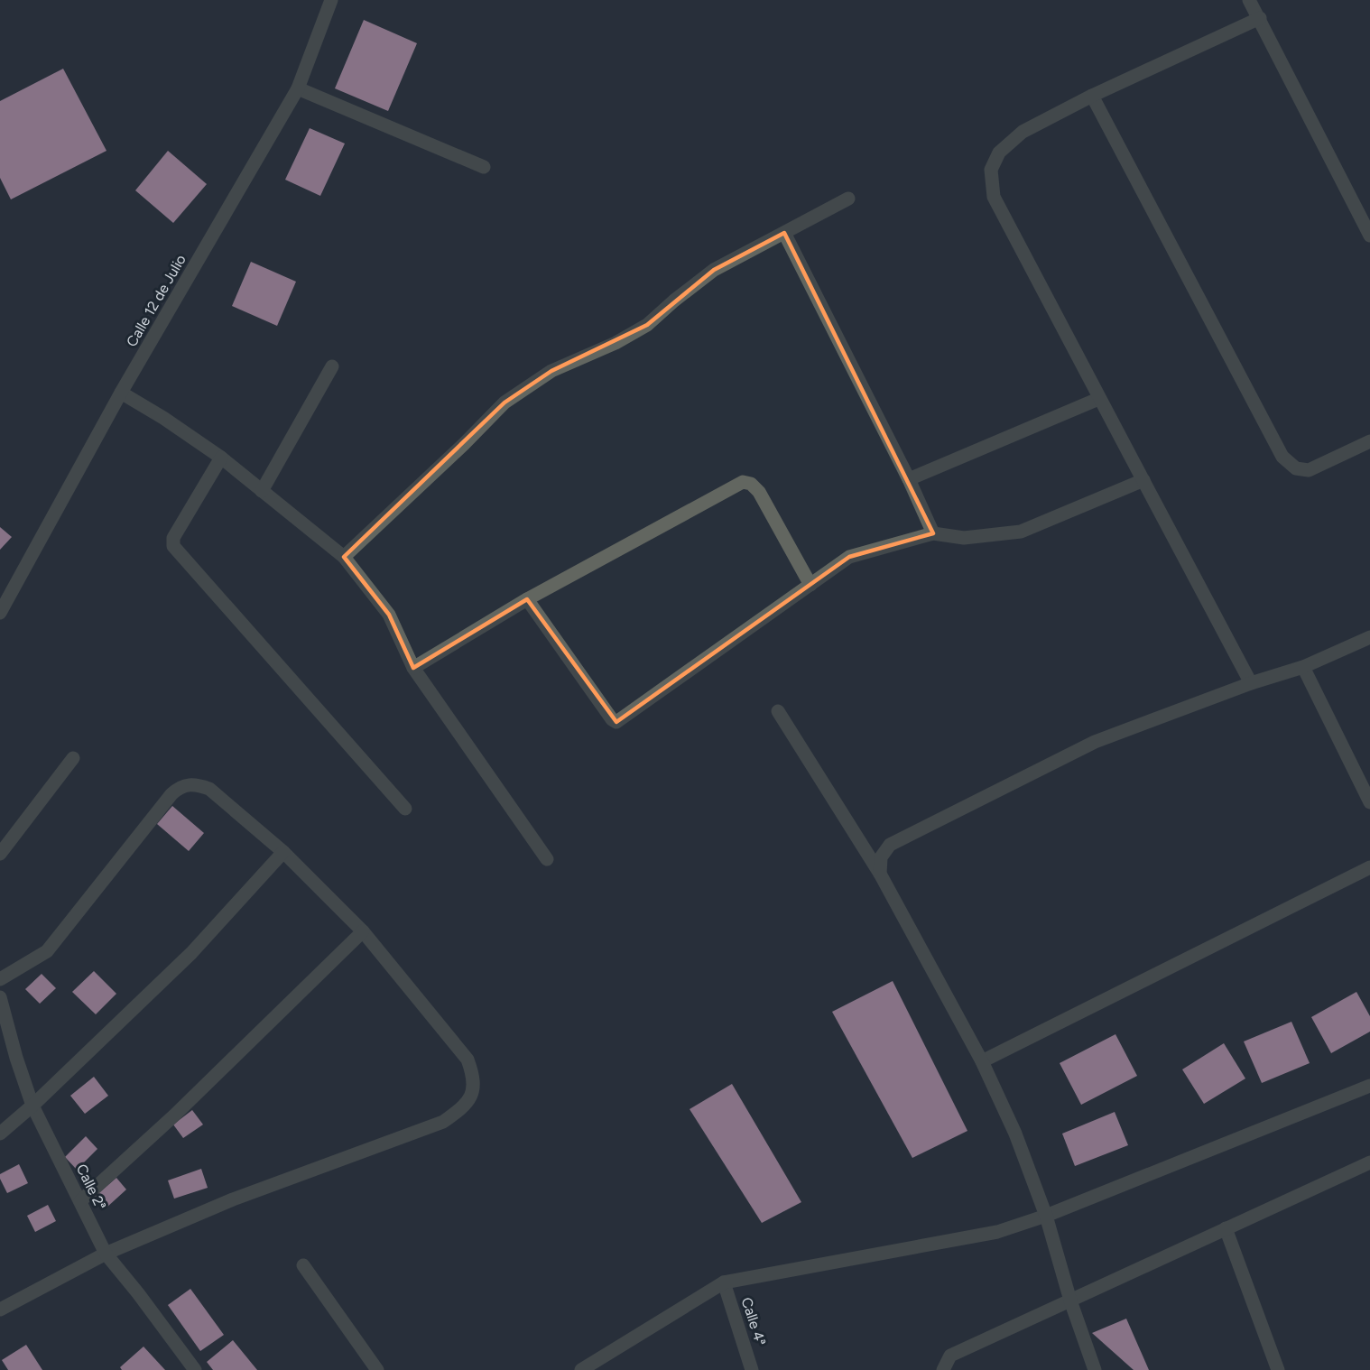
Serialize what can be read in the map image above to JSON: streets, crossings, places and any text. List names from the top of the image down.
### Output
{
  "streets": {
    "street": ["Calle 12 de Julio", "Calle 2ª", "Calle 4ª"]
  }
}
